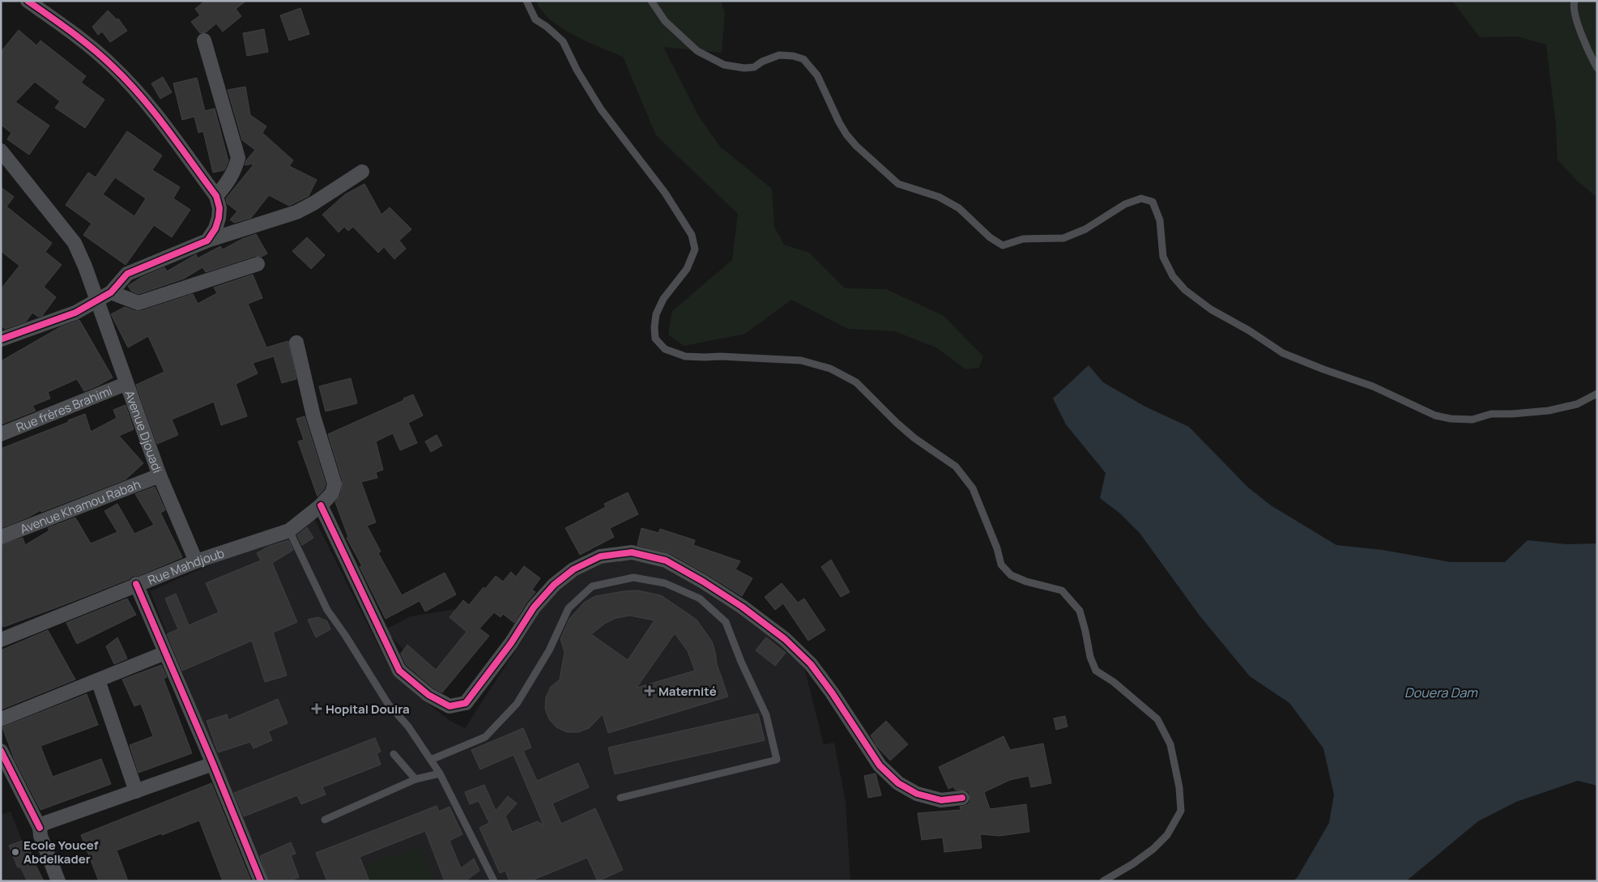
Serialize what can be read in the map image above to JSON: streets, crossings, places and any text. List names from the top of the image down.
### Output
{
  "streets": {
    "street": [
      "Rue frères Brahimi",
      "Avenue Djouadi",
      "Avenue Khamou Rabah",
      "Rue Mahdjoub"
    ]
  },
  "crossings": [
    ["Rue frères Brahimi", "Avenue Djouadi"],
    ["Avenue Djouadi", "Avenue Khamou Rabah"],
    ["Avenue Djouadi", "Rue Mahdjoub"]
  ],
  "water": ["Douera Dam"],
  "places": {
    "health": ["Maternité", "Hopital Douira"],
    "other": ["Ecole Youcef Abdelkader"]
  }
}
